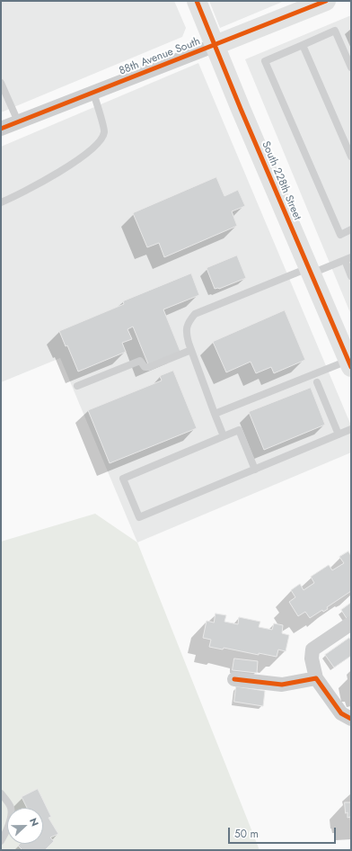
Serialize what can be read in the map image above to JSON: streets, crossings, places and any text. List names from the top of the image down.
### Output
{
  "streets": {
    "street": ["88th Avenue South", "South 228th Street"]
  },
  "crossings": [
    ["88th Avenue South", "South 228th Street"]
  ],
  "scale_bar": "50 m",
  "north": "right"
}
